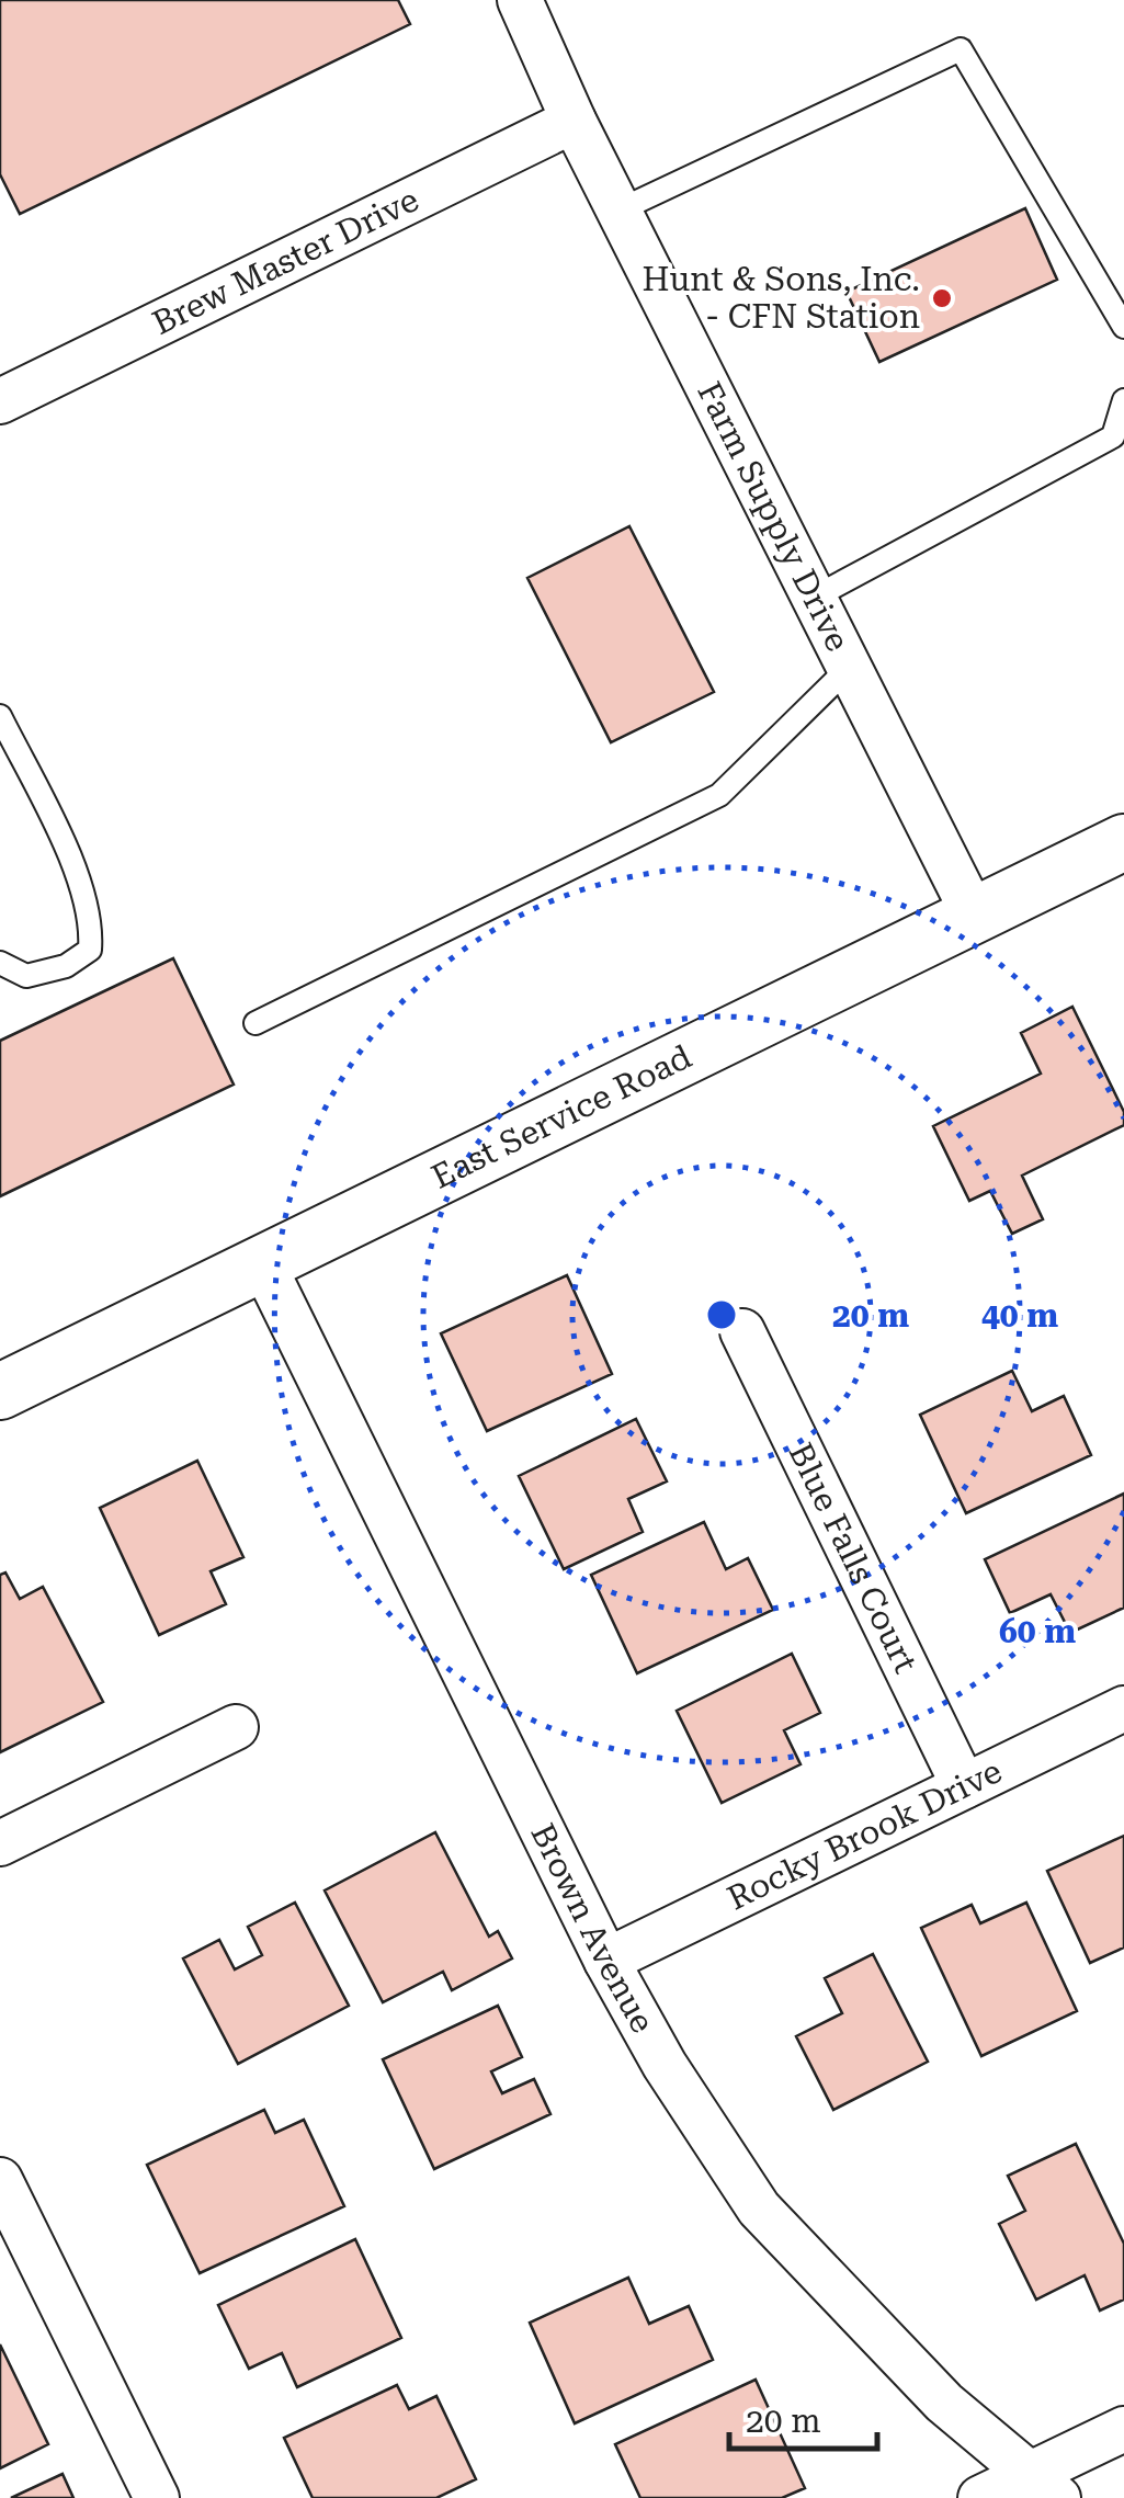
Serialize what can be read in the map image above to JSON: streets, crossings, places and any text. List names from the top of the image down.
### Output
{
  "streets": {
    "street": [
      "Brew Master Drive",
      "Farm Supply Drive",
      "East Service Road",
      "Blue Falls Court",
      "Rocky Brook Drive",
      "Brown Avenue"
    ]
  },
  "crossings": [
    ["Brew Master Drive", "Farm Supply Drive"],
    ["Farm Supply Drive", "East Service Road"],
    ["East Service Road", "Brown Avenue"],
    ["Blue Falls Court", "Rocky Brook Drive"],
    ["Rocky Brook Drive", "Brown Avenue"]
  ],
  "places": ["Hunt & Sons, Inc. - CFN Station"],
  "scale_bar": "20 m",
  "rings": ["20 m", "40 m", "60 m"]
}
